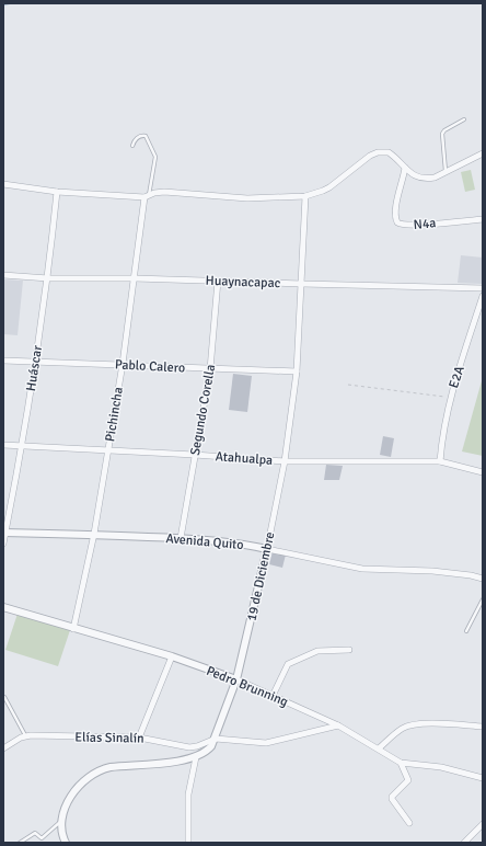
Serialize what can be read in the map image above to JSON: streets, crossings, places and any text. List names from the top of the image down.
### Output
{
  "streets": {
    "street": [
      "N4a",
      "Huaynacapac",
      "Pablo Calero",
      "Huáscar",
      "E2A",
      "Segundo Corella",
      "Pichincha",
      "Atahualpa",
      "Avenida Quito",
      "19 de Diciembre",
      "Pedro Brunning",
      "Elías Sinalín"
    ]
  },
  "crossings": [
    ["Huaynacapac", "Huáscar"],
    ["Huaynacapac", "Segundo Corella"],
    ["Huaynacapac", "Pichincha"],
    ["Huaynacapac", "19 de Diciembre"],
    ["Pablo Calero", "Huáscar"],
    ["Pablo Calero", "Segundo Corella"],
    ["Pablo Calero", "Pichincha"],
    ["Pablo Calero", "19 de Diciembre"],
    ["Huáscar", "Atahualpa"],
    ["Huáscar", "Avenida Quito"],
    ["E2A", "Atahualpa"],
    ["Segundo Corella", "Atahualpa"],
    ["Segundo Corella", "Avenida Quito"],
    ["Pichincha", "Atahualpa"],
    ["Pichincha", "Avenida Quito"],
    ["Pichincha", "Pedro Brunning"],
    ["Atahualpa", "19 de Diciembre"],
    ["Avenida Quito", "19 de Diciembre"],
    ["19 de Diciembre", "Pedro Brunning"],
    ["19 de Diciembre", "Elías Sinalín"]
  ]
}
